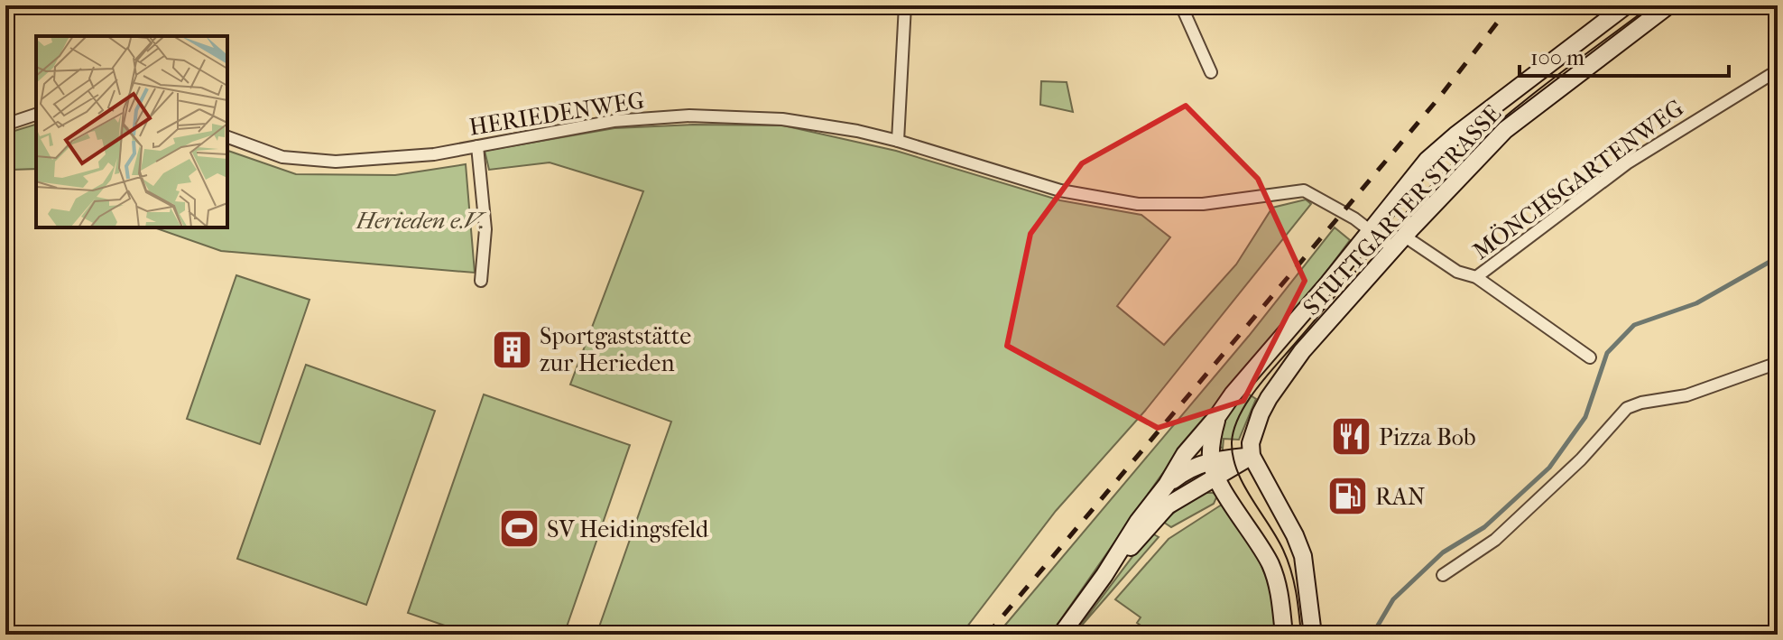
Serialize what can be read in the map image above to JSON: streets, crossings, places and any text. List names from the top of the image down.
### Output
{
  "streets": {
    "main road": ["STUTTGARTER STRASSE"],
    "street": ["HERIEDENWEG", "MÖNCHSGARTENWEG"]
  },
  "crossings": [
    ["HERIEDENWEG", "MÖNCHSGARTENWEG"],
    ["HERIEDENWEG", "STUTTGARTER STRASSE"],
    ["MÖNCHSGARTENWEG", "STUTTGARTER STRASSE"]
  ],
  "parks": ["Herieden e.V."],
  "places": {
    "building": ["Sportgaststätte zur Herieden"],
    "restaurant": ["Pizza Bob"],
    "fuel station": ["RAN"],
    "sports": ["SV Heidingsfeld"]
  },
  "scale_bar": "100 m"
}
